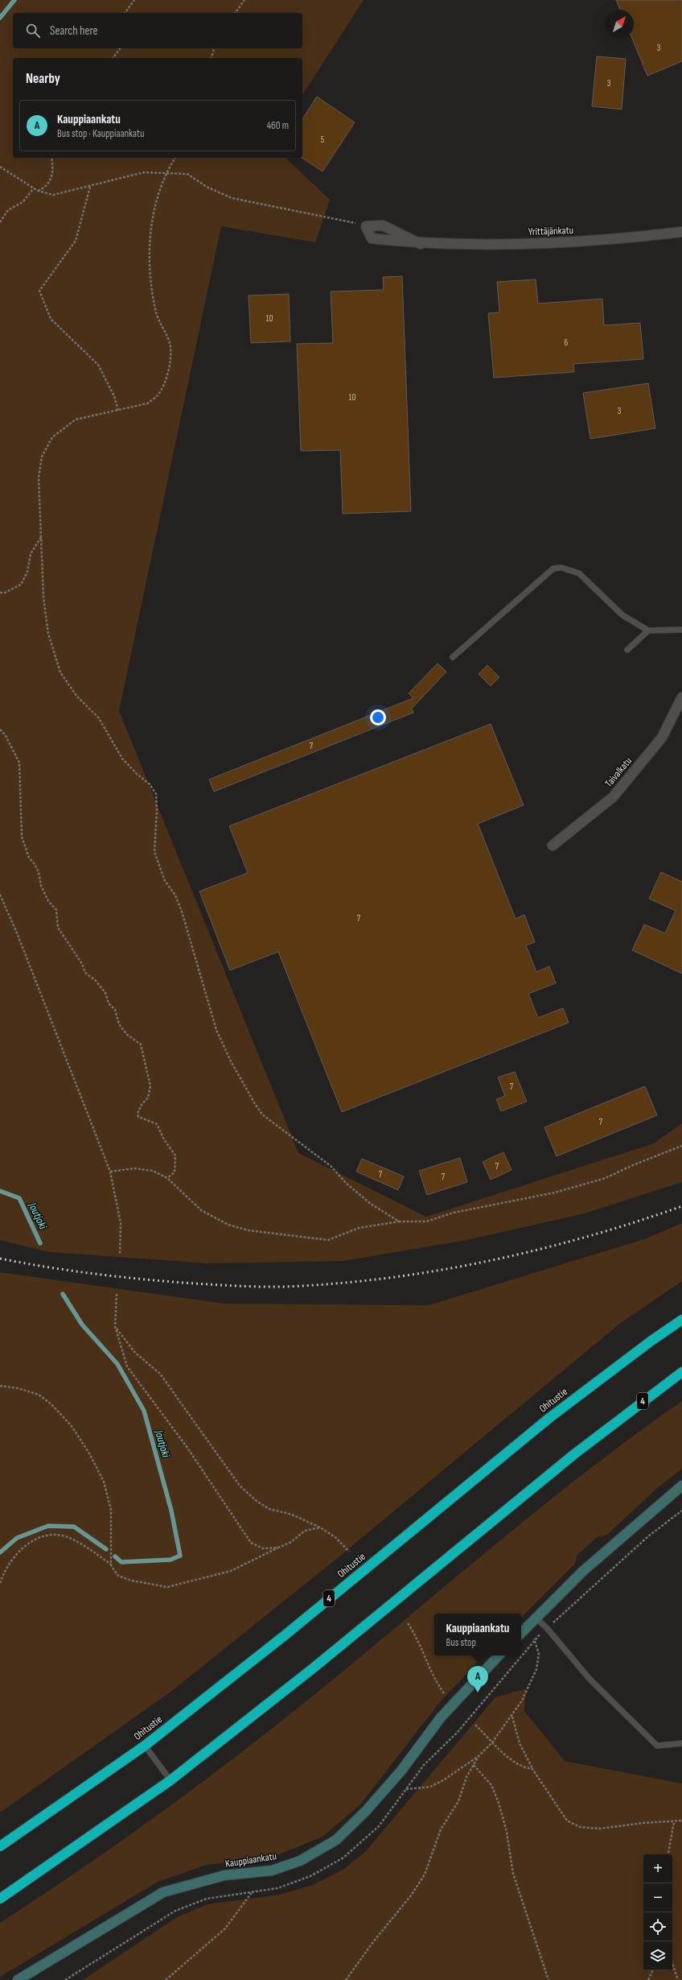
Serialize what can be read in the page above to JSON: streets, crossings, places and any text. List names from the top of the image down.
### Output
{
  "streets": {
    "highway": ["Ohitustie", "4"],
    "street": ["Yrittäjänkatu", "Taivalkatu", "Kauppiaankatu"]
  },
  "water": ["Joutjoki"],
  "house_numbers": [
    "3",
    "3",
    "5",
    "10",
    "6",
    "10",
    "3",
    "7",
    "7",
    "7",
    "7",
    "7",
    "7",
    "7"
  ],
  "north": "top right",
  "page": {
    "search": "Search here",
    "heading": "Nearby",
    "list": [
      {
        "mark": "A",
        "name": "Kauppiaankatu",
        "note": "Bus stop · Kauppiaankatu",
        "value": "460 m"
      }
    ],
    "popup": ["Kauppiaankatu", "Bus stop"],
    "pins": "A",
    "map_buttons": ["+", "−"]
  }
}
